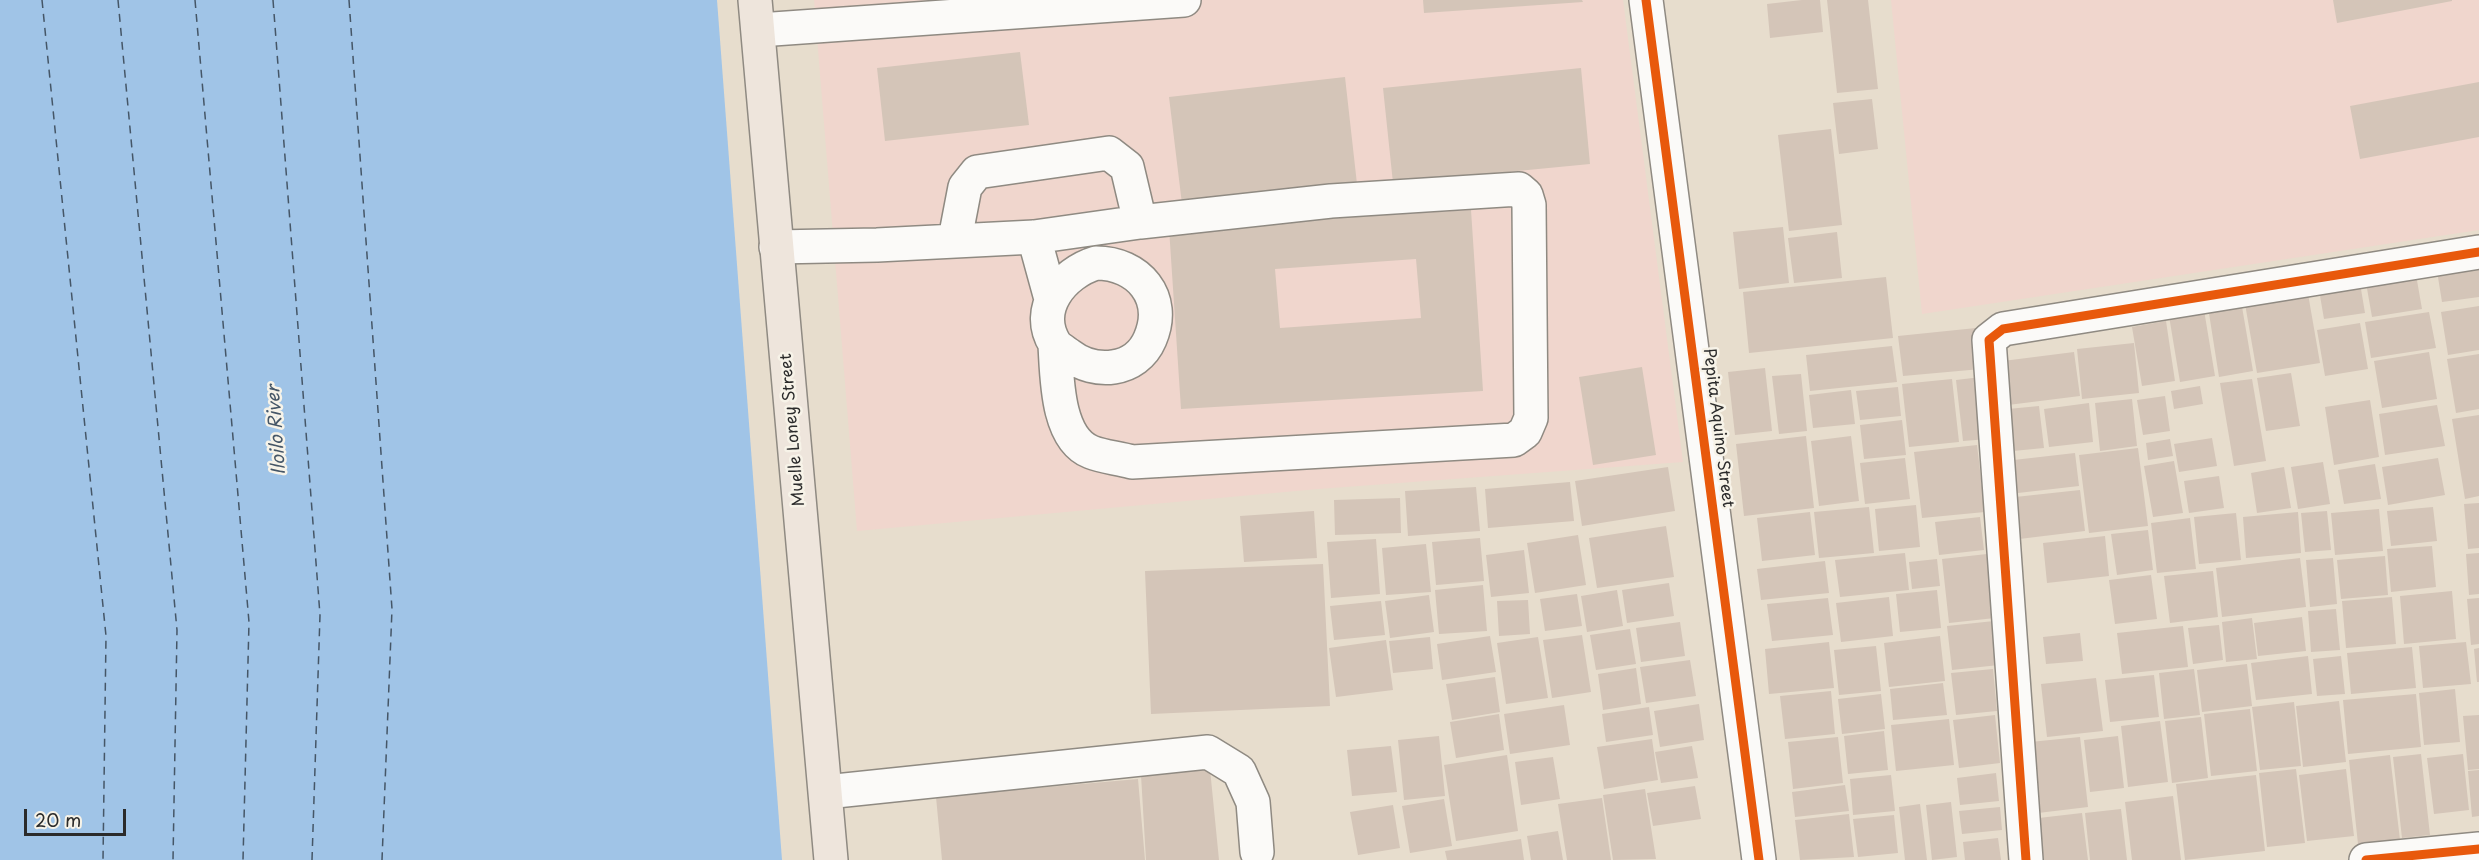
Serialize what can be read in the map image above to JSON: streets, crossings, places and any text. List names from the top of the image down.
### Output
{
  "streets": {
    "main road": ["Muelle Loney Street"],
    "street": ["Pepita Aquino Street"]
  },
  "water": ["Iloilo River"],
  "scale_bar": "20 m"
}
